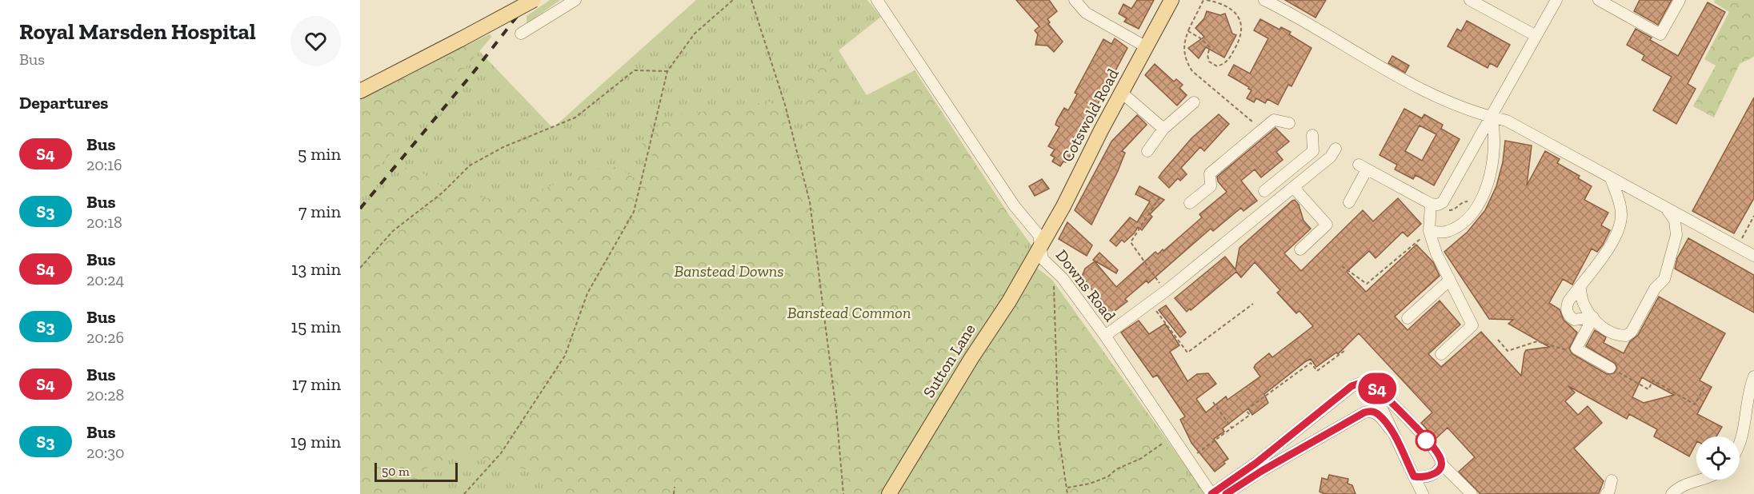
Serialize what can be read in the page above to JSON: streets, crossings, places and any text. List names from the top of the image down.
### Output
{
  "streets": {
    "main road": ["Cotswold Road", "Sutton Lane"],
    "street": ["Downs Road"]
  },
  "crossings": [
    ["Cotswold Road", "Downs Road"],
    ["Cotswold Road", "Sutton Lane"],
    ["Downs Road", "Sutton Lane"]
  ],
  "parks": ["Banstead Downs", "Banstead Common"],
  "lines": ["bus line S4"],
  "scale_bar": "50 m",
  "page": {
    "heading": [
      ["Royal Marsden Hospital", "Bus"],
      "Departures"
    ],
    "on_map": "S4",
    "list": [
      {
        "mark": "S4",
        "name": "Bus",
        "note": "20:16",
        "value": "5 min"
      },
      {
        "mark": "S3",
        "name": "Bus",
        "note": "20:18",
        "value": "7 min"
      },
      {
        "mark": "S4",
        "name": "Bus",
        "note": "20:24",
        "value": "13 min"
      },
      {
        "mark": "S3",
        "name": "Bus",
        "note": "20:26",
        "value": "15 min"
      },
      {
        "mark": "S4",
        "name": "Bus",
        "note": "20:28",
        "value": "17 min"
      },
      {
        "mark": "S3",
        "name": "Bus",
        "note": "20:30",
        "value": "19 min"
      }
    ],
    "scale": "50 m"
  }
}
